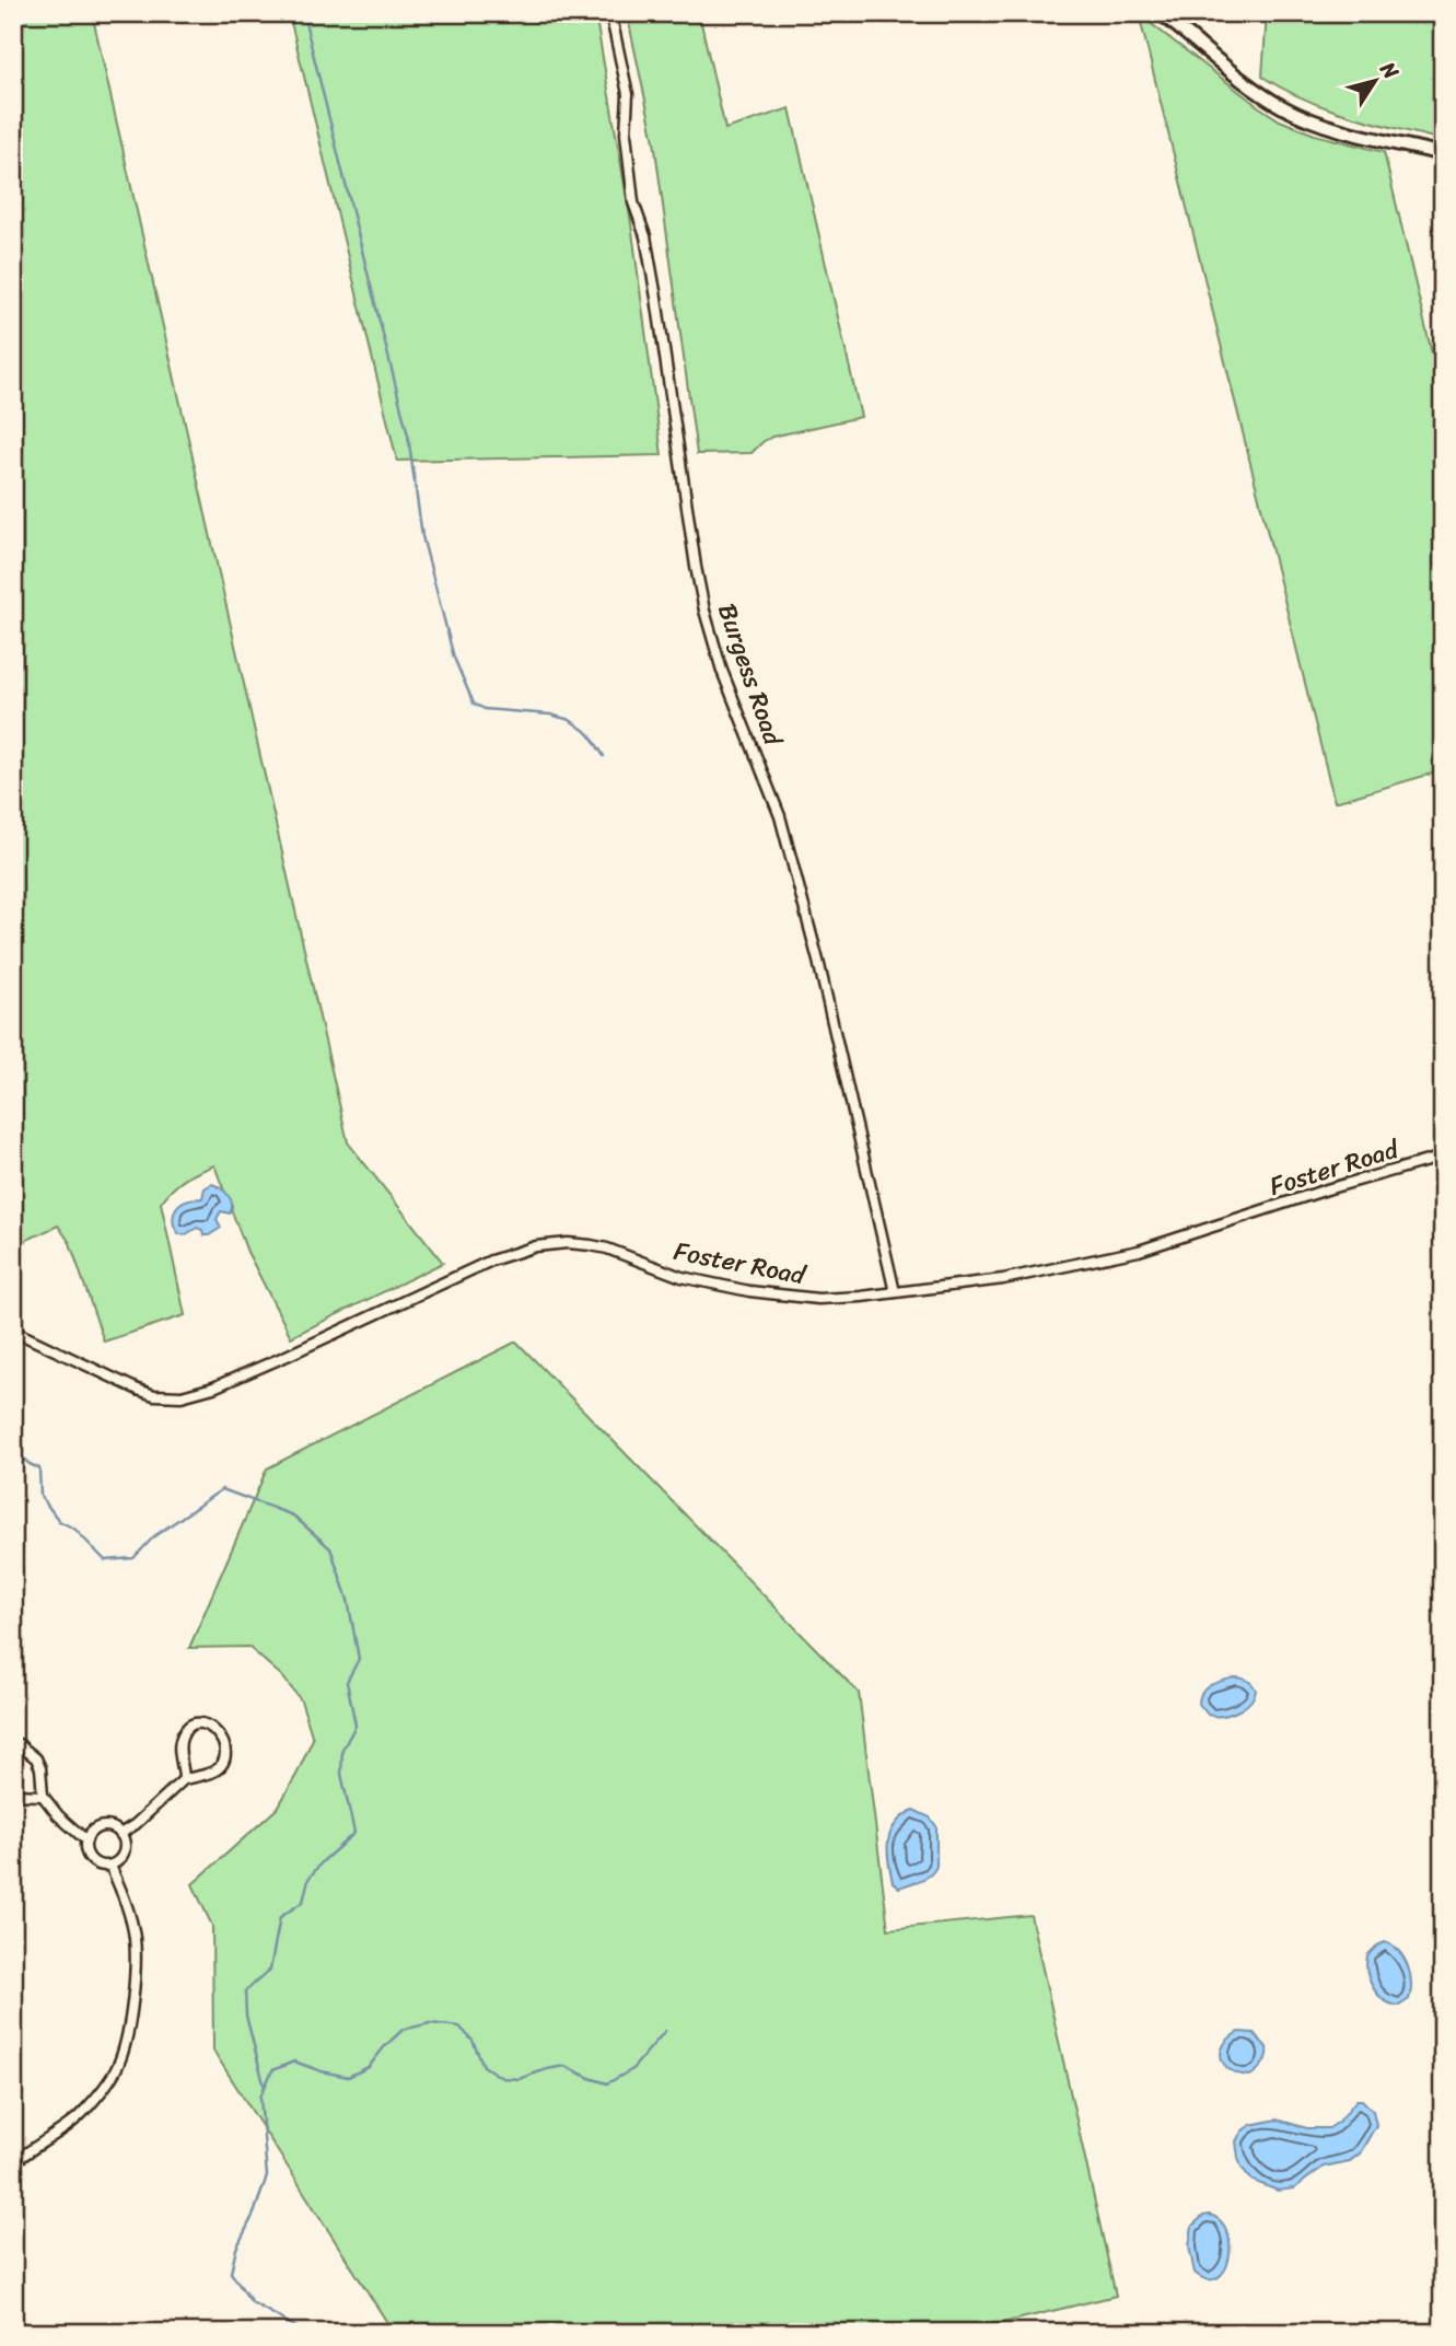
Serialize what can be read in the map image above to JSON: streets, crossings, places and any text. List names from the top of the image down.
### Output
{
  "streets": {
    "street": ["Burgess Road", "Foster Road"]
  },
  "crossings": [
    ["Burgess Road", "Foster Road"]
  ],
  "north": "top right"
}
